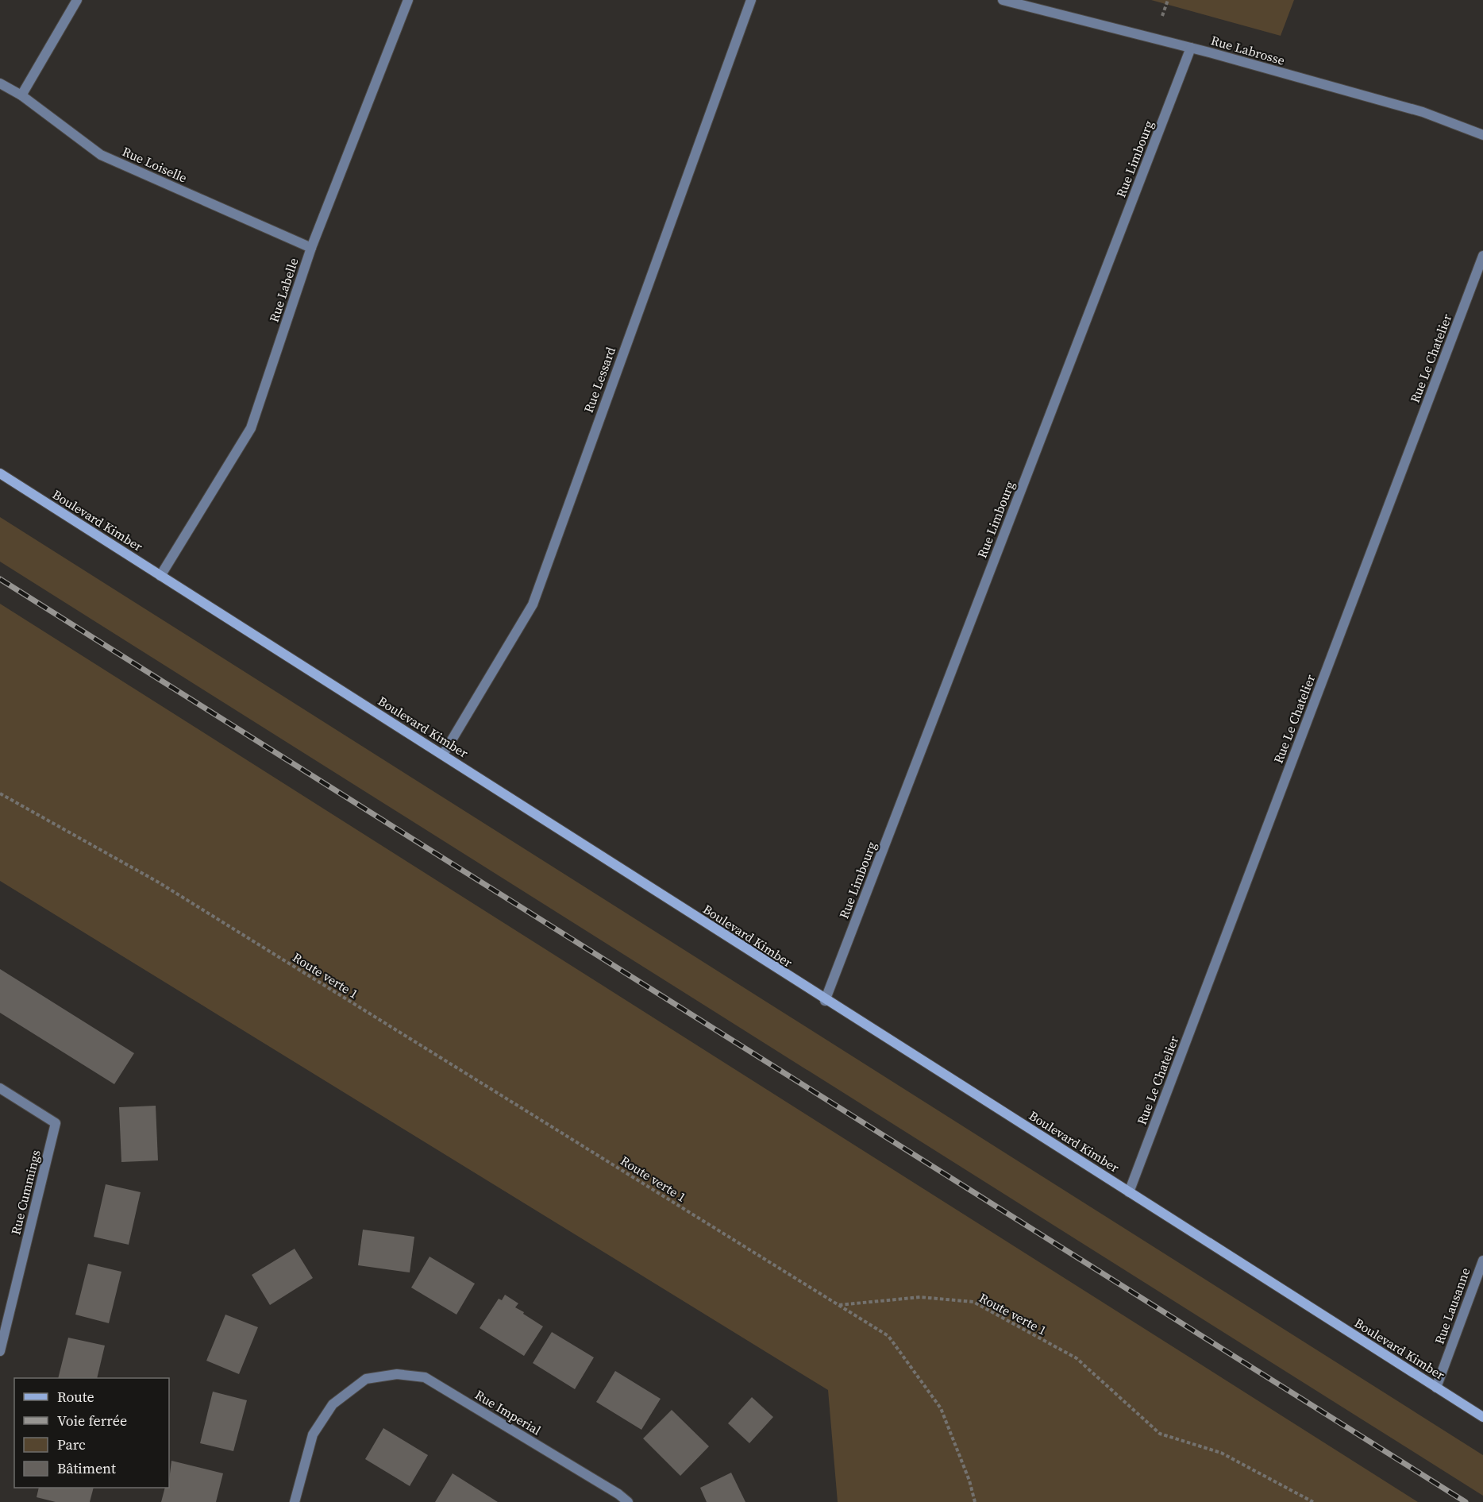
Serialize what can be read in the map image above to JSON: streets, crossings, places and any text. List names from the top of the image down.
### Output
{
  "streets": {
    "street": [
      "Rue Labrosse",
      "Rue Limbourg",
      "Rue Loiselle",
      "Rue Labelle",
      "Rue Le Chatelier",
      "Rue Lessard",
      "Boulevard Kimber",
      "Rue Cummings",
      "Rue Lausanne",
      "Rue Imperial"
    ],
    "path": ["Route verte 1"]
  },
  "crossings": [
    ["Rue Labrosse", "Rue Limbourg"],
    ["Rue Limbourg", "Boulevard Kimber"],
    ["Rue Loiselle", "Rue Labelle"],
    ["Rue Labelle", "Boulevard Kimber"],
    ["Rue Le Chatelier", "Boulevard Kimber"],
    ["Rue Lessard", "Boulevard Kimber"],
    ["Boulevard Kimber", "Rue Lausanne"]
  ],
  "legend": [
    "Route",
    "Voie ferrée",
    "Parc",
    "Bâtiment"
  ]
}
